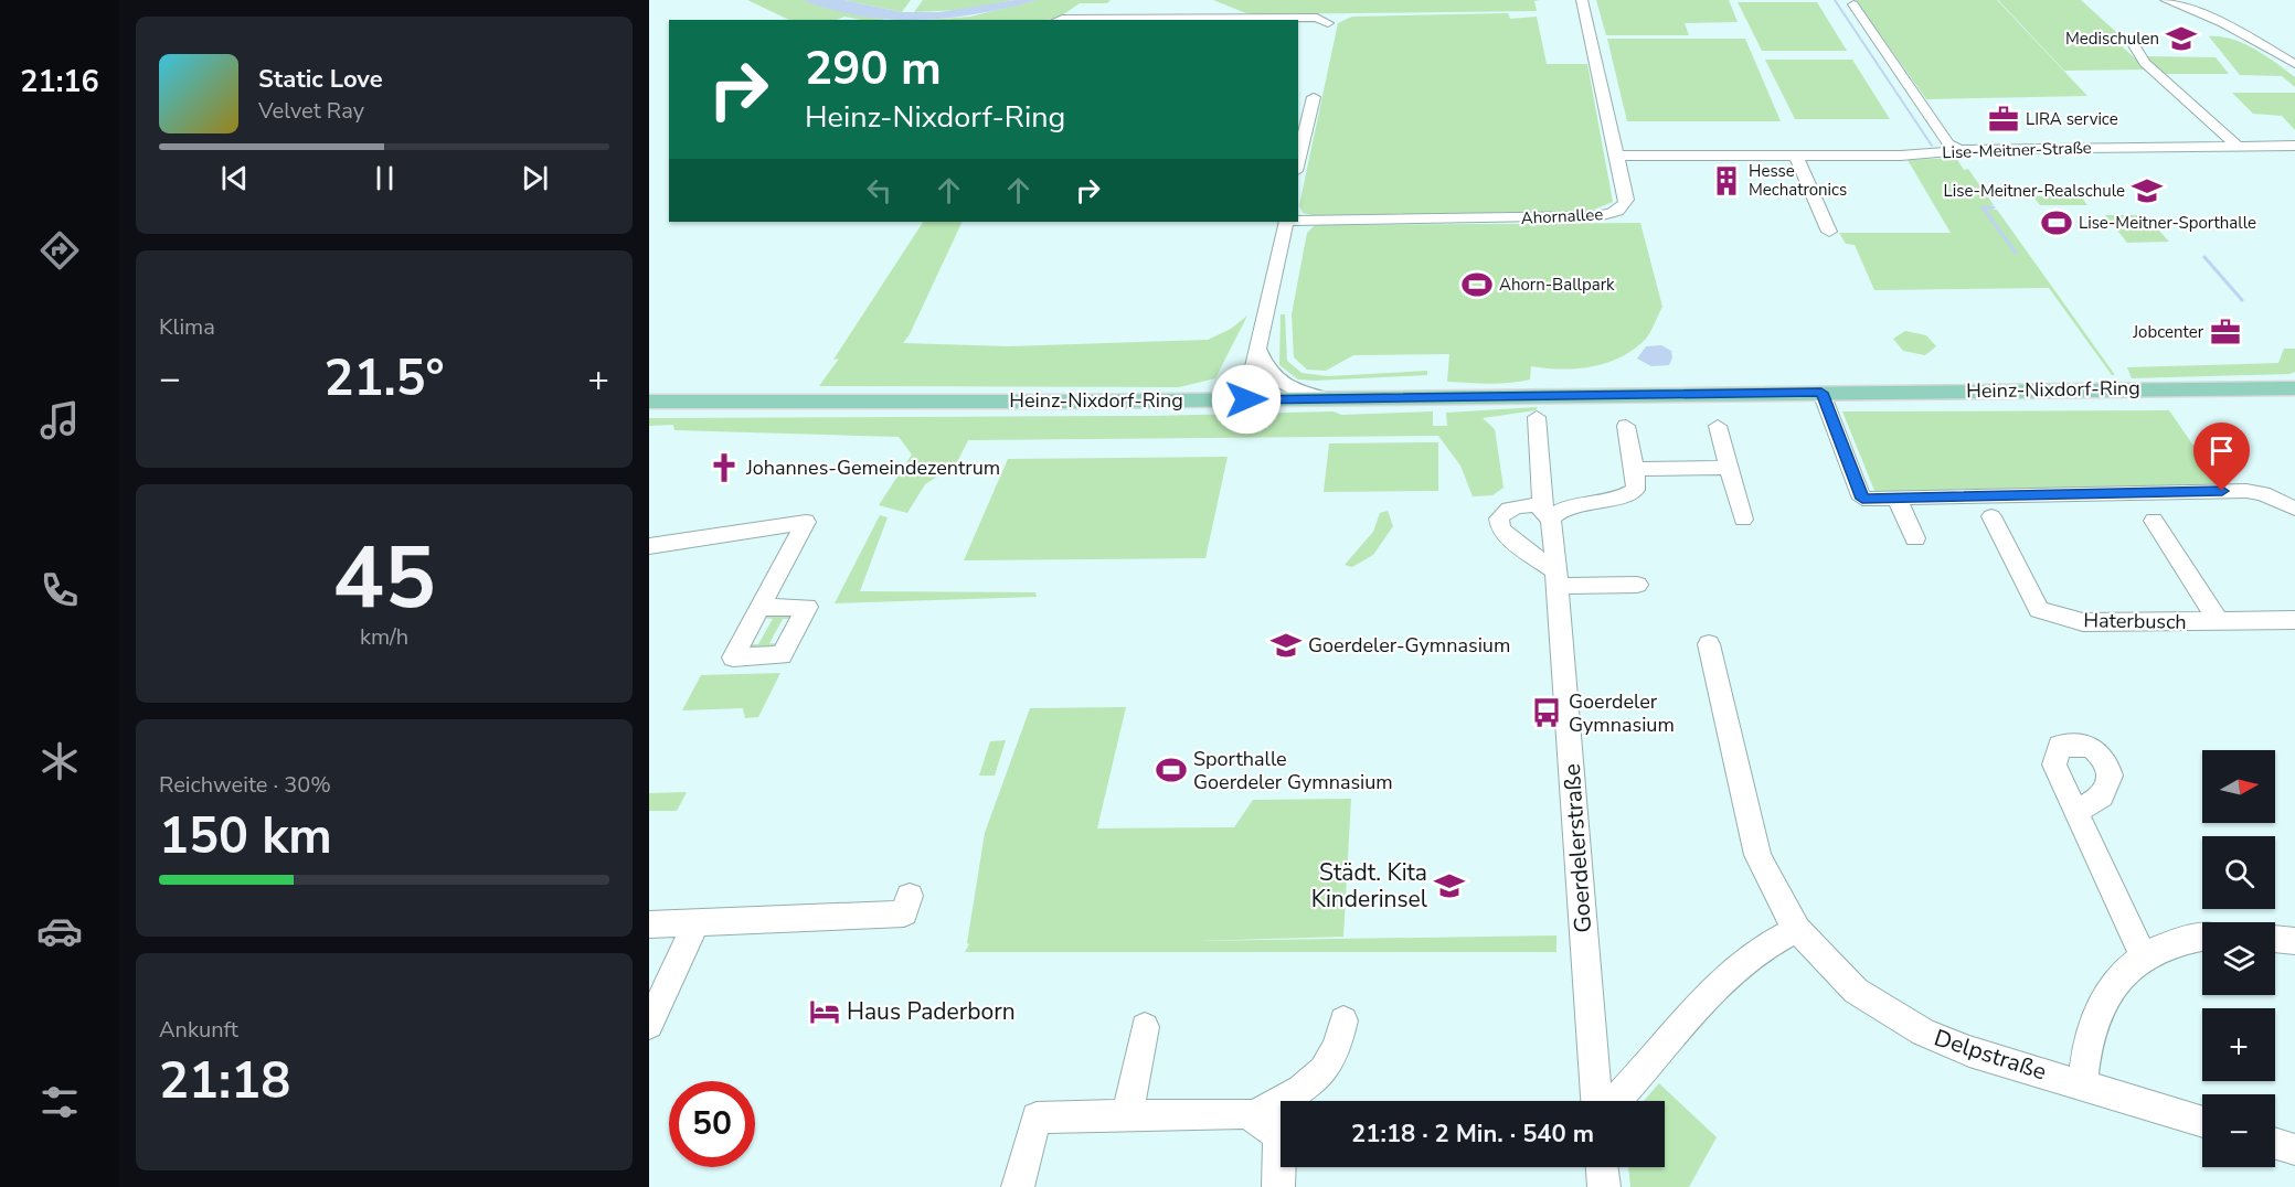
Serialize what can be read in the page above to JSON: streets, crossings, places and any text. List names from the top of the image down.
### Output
{
  "streets": {
    "main road": ["Heinz-Nixdorf-Ring"],
    "street": [
      "Lise-Meitner-Straße",
      "Ahornallee",
      "Haterbusch",
      "Goerdelerstraße",
      "Delpstraße"
    ]
  },
  "crossings": [
    ["Lise-Meitner-Straße", "Ahornallee"],
    ["Ahornallee", "Heinz-Nixdorf-Ring"]
  ],
  "places": {
    "school or university": [
      "Medischulen",
      "Lise-Meitner-Realschule",
      "Goerdeler-Gymnasium",
      "Städt. Kita Kinderinsel"
    ],
    "office": ["LIRA service", "Jobcenter"],
    "building": ["Hesse Mechatronics"],
    "sports": ["Lise-Meitner-Sporthalle", "Ahorn-Ballpark", "Sporthalle Goerdeler Gymnasium"],
    "church": ["Johannes-Gemeindezentrum"],
    "bus stop": ["Goerdeler Gymnasium"],
    "hotel": ["Haus Paderborn"]
  },
  "north": "right",
  "page": {
    "tabs": "21:16",
    "turn": ["290 m", "Heinz-Nixdorf-Ring"],
    "song": ["Static Love", "Velvet Ray"],
    "tile": [
      "Klima",
      ["45", "km/h"],
      ["Reichweite · 30%", "150 km"],
      ["Ankunft", "21:18"]
    ],
    "heat": ["−", "21.5°", "+"],
    "map_buttons": ["+", "−"],
    "limit": "50",
    "trip": "21:18 · 2 Min. · 540 m"
  }
}
